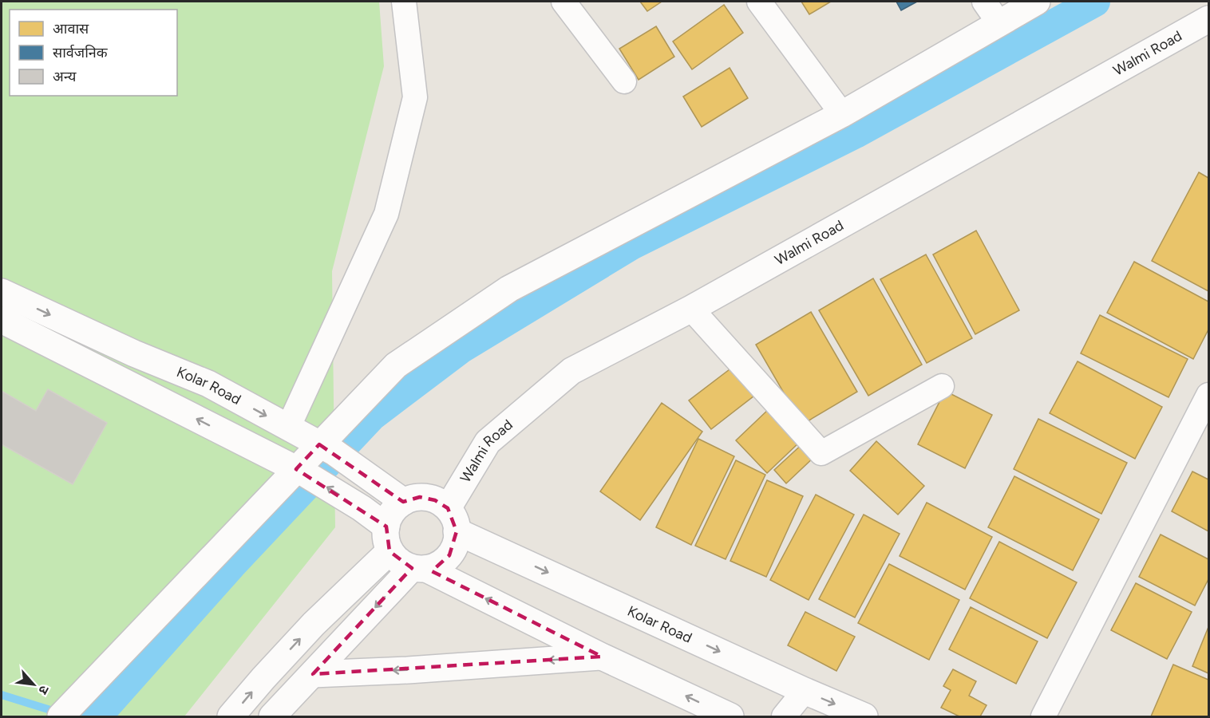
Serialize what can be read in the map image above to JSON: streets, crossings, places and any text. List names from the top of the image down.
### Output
{
  "streets": {
    "street": ["Walmi Road", "Kolar Road"]
  },
  "crossings": [
    ["Walmi Road", "Kolar Road"]
  ],
  "legend": ["आवास", "सार्वजनिक", "अन्य"],
  "north": "bottom right"
}
